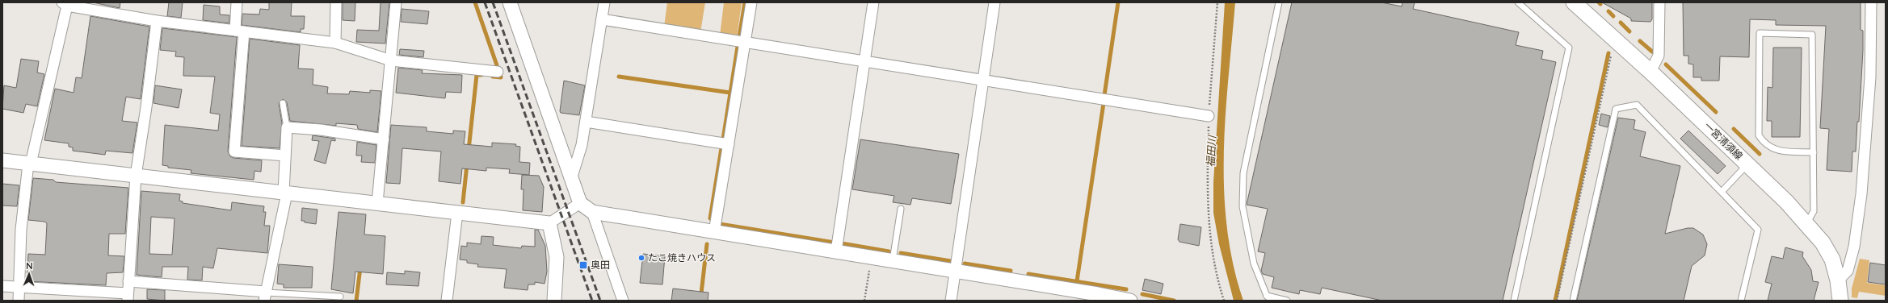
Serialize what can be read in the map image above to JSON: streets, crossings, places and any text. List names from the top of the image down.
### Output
{
  "streets": {
    "main road": ["一宮清須線"]
  },
  "water": ["福田川"],
  "places": {
    "other": ["たこ焼きハウス"],
    "transit": ["奥田"]
  },
  "north": "top"
}
